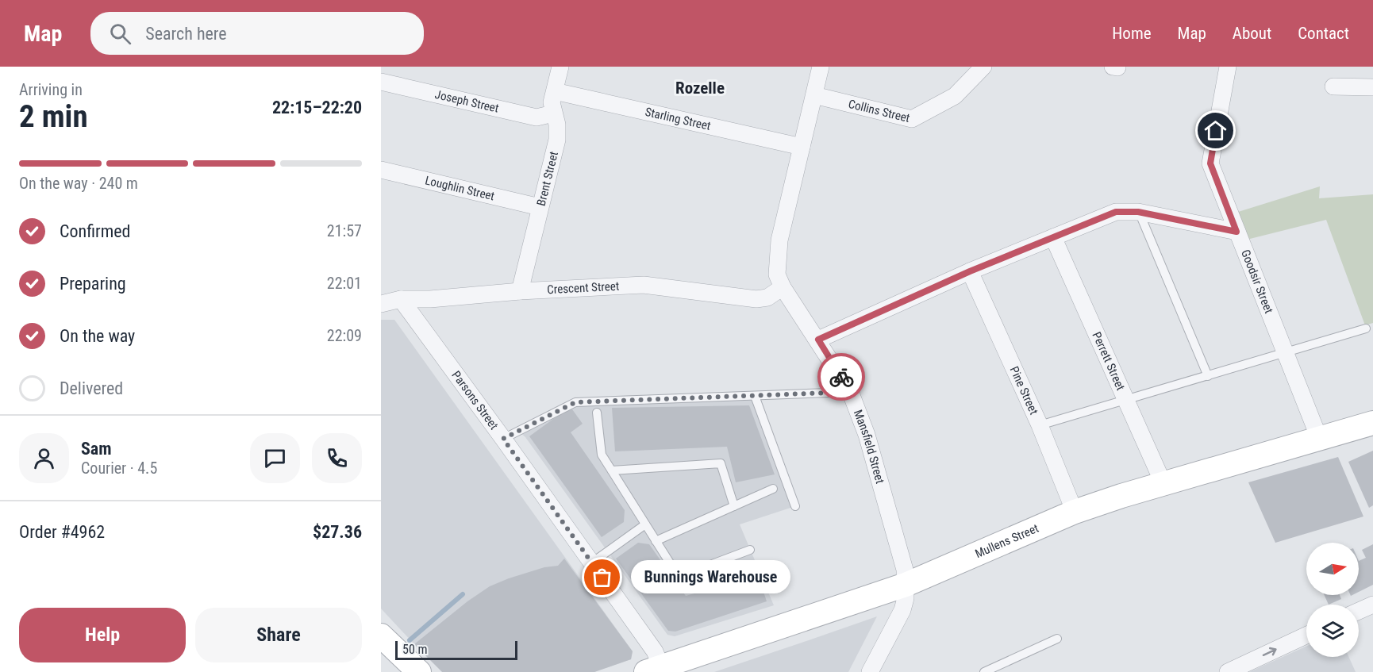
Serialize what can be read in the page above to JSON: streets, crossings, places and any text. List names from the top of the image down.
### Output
{
  "streets": {
    "street": [
      "Joseph Street",
      "Collins Street",
      "Starling Street",
      "Brent Street",
      "Loughlin Street",
      "Goodsir Street",
      "Crescent Street",
      "Perrett Street",
      "Pine Street",
      "Parsons Street",
      "Mansfield Street",
      "Mullens Street"
    ]
  },
  "crossings": [
    ["Joseph Street", "Brent Street"],
    ["Collins Street", "Mansfield Street"],
    ["Starling Street", "Brent Street"],
    ["Starling Street", "Mansfield Street"],
    ["Brent Street", "Loughlin Street"],
    ["Brent Street", "Crescent Street"],
    ["Goodsir Street", "Mullens Street"],
    ["Crescent Street", "Parsons Street"],
    ["Crescent Street", "Mansfield Street"],
    ["Perrett Street", "Mullens Street"],
    ["Pine Street", "Mullens Street"],
    ["Parsons Street", "Mullens Street"],
    ["Mansfield Street", "Mullens Street"]
  ],
  "districts": ["Rozelle"],
  "places": ["Bunnings Warehouse"],
  "scale_bar": "50 m",
  "north": "right",
  "page": {
    "header": "Map",
    "search": "Search here",
    "nav": [
      "Home",
      "Map",
      "About",
      "Contact"
    ],
    "heading": ["2 min", "Arriving in", "22:15–22:20"],
    "panel": [
      "Sam",
      "Courier · 4.5",
      "Order #4962",
      "$27.36"
    ],
    "bar": "On the way · 240 m",
    "list": [
      ["Confirmed", "21:57"],
      ["Preparing", "22:01"],
      ["On the way", "22:09"],
      "Delivered"
    ],
    "bubble": "Bunnings Warehouse",
    "buttons": ["Help", "Share"],
    "scale": "50 m"
  }
}
